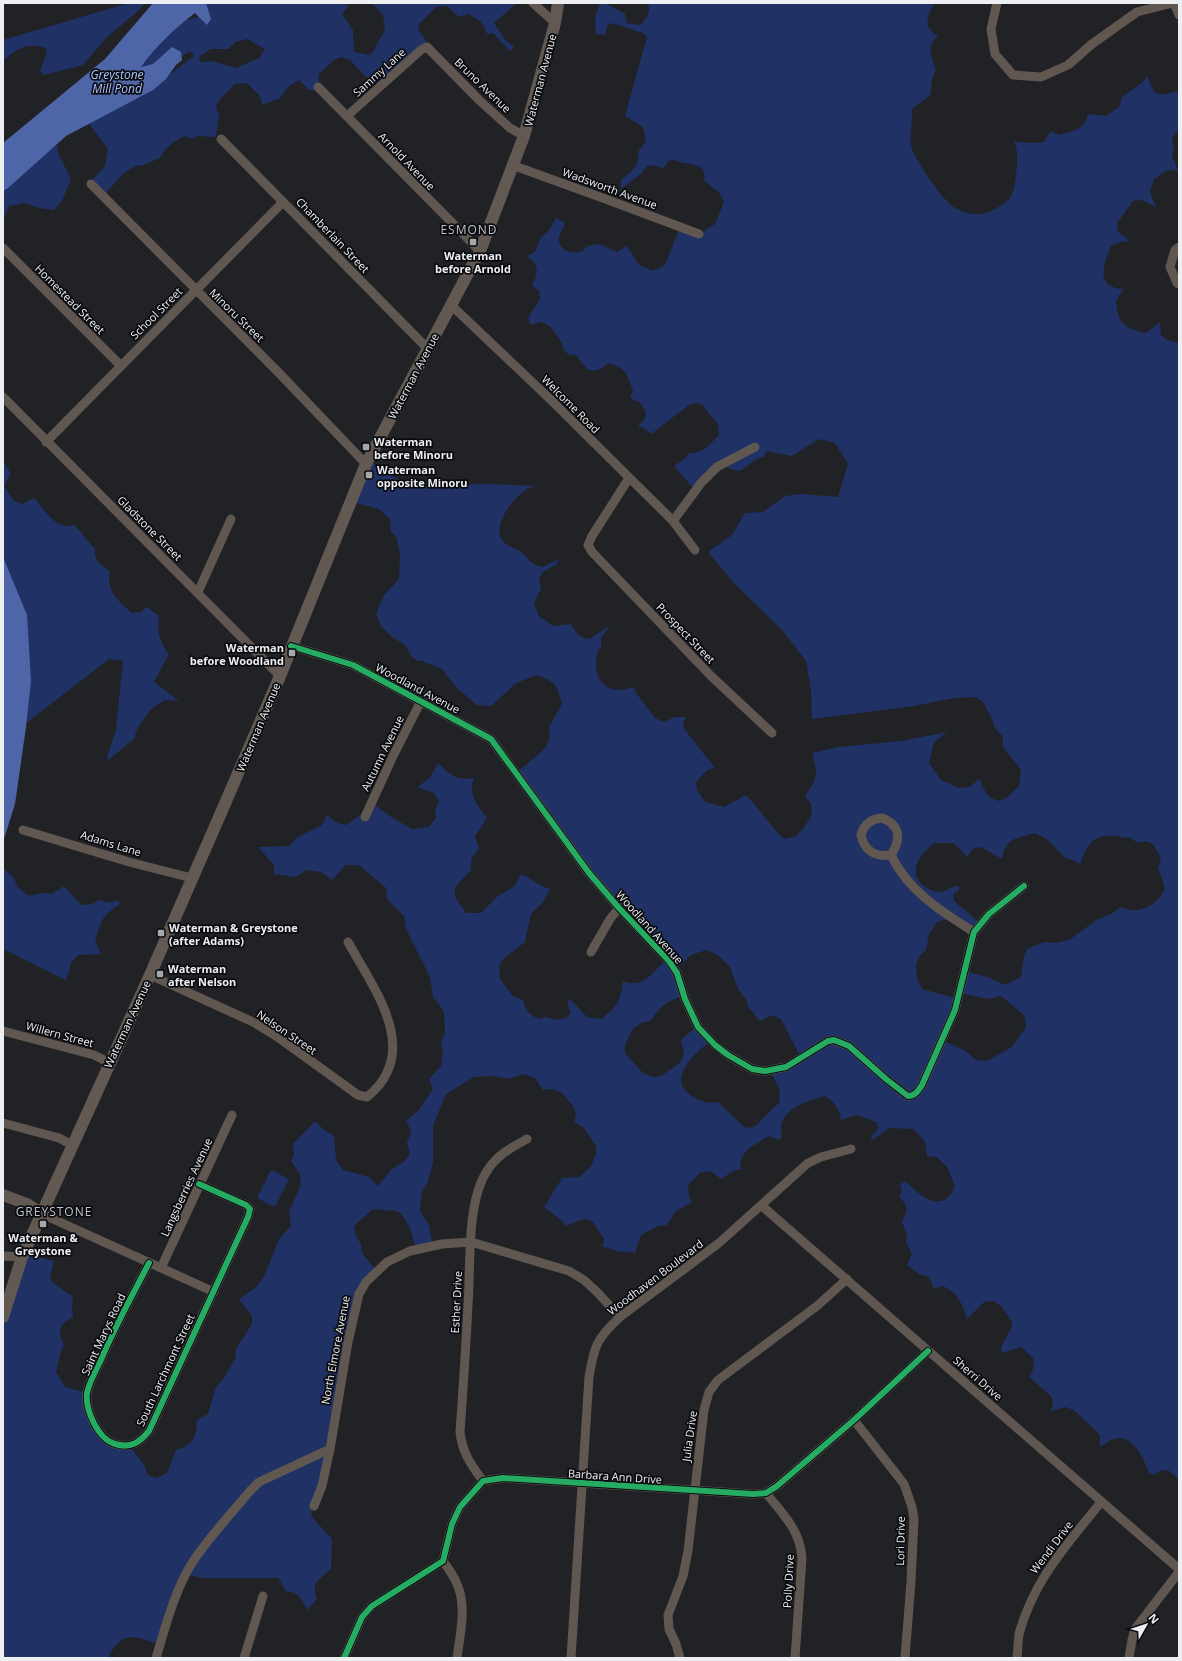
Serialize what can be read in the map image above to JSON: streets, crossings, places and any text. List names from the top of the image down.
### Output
{
  "streets": {
    "main road": ["Waterman Avenue"],
    "street": [
      "Sammy Lane",
      "Bruno Avenue",
      "Arnold Avenue",
      "Wadsworth Avenue",
      "Chamberlain Street",
      "Homestead Street",
      "School Street",
      "Minoru Street",
      "Welcome Road",
      "Gladstone Street",
      "Prospect Street",
      "Woodland Avenue",
      "Autumn Avenue",
      "Adams Lane",
      "Nelson Street",
      "Willern Street",
      "Langsberries Avenue",
      "Woodhaven Boulevard",
      "Esther Drive",
      "Saint Marys Road",
      "North Elmore Avenue",
      "South Larchmont Street",
      "Sherri Drive",
      "Julia Drive",
      "Barbara Ann Drive",
      "Lori Drive",
      "Wendi Drive",
      "Polly Drive"
    ]
  },
  "crossings": [
    ["Sammy Lane", "Bruno Avenue"],
    ["Sammy Lane", "Arnold Avenue"],
    ["Waterman Avenue", "Bruno Avenue"],
    ["Waterman Avenue", "Arnold Avenue"],
    ["Waterman Avenue", "Wadsworth Avenue"],
    ["Waterman Avenue", "Chamberlain Street"],
    ["Waterman Avenue", "Minoru Street"],
    ["Waterman Avenue", "Welcome Road"],
    ["Waterman Avenue", "Gladstone Street"],
    ["Waterman Avenue", "Woodland Avenue"],
    ["Waterman Avenue", "Adams Lane"],
    ["Waterman Avenue", "Nelson Street"],
    ["Waterman Avenue", "Willern Street"],
    ["Chamberlain Street", "School Street"],
    ["Homestead Street", "School Street"],
    ["School Street", "Minoru Street"],
    ["School Street", "Gladstone Street"],
    ["Welcome Road", "Prospect Street"],
    ["Woodland Avenue", "Autumn Avenue"],
    ["Langsberries Avenue", "South Larchmont Street"],
    ["Woodhaven Boulevard", "North Elmore Avenue"],
    ["Woodhaven Boulevard", "Sherri Drive"],
    ["Woodhaven Boulevard", "Barbara Ann Drive"],
    ["Esther Drive", "North Elmore Avenue"],
    ["Esther Drive", "Barbara Ann Drive"],
    ["Saint Marys Road", "South Larchmont Street"],
    ["Sherri Drive", "Julia Drive"],
    ["Sherri Drive", "Wendi Drive"],
    ["Julia Drive", "Barbara Ann Drive"],
    ["Barbara Ann Drive", "Polly Drive"]
  ],
  "districts": ["ESMOND", "GREYSTONE"],
  "water": ["Greystone Mill Pond"],
  "places": {
    "transit": [
      "Waterman before Arnold",
      "Waterman before Minoru",
      "Waterman opposite Minoru",
      "Waterman before Woodland",
      "Waterman & Greystone (after Adams)",
      "Waterman after Nelson",
      "Waterman & Greystone"
    ]
  },
  "north": "top right"
}
